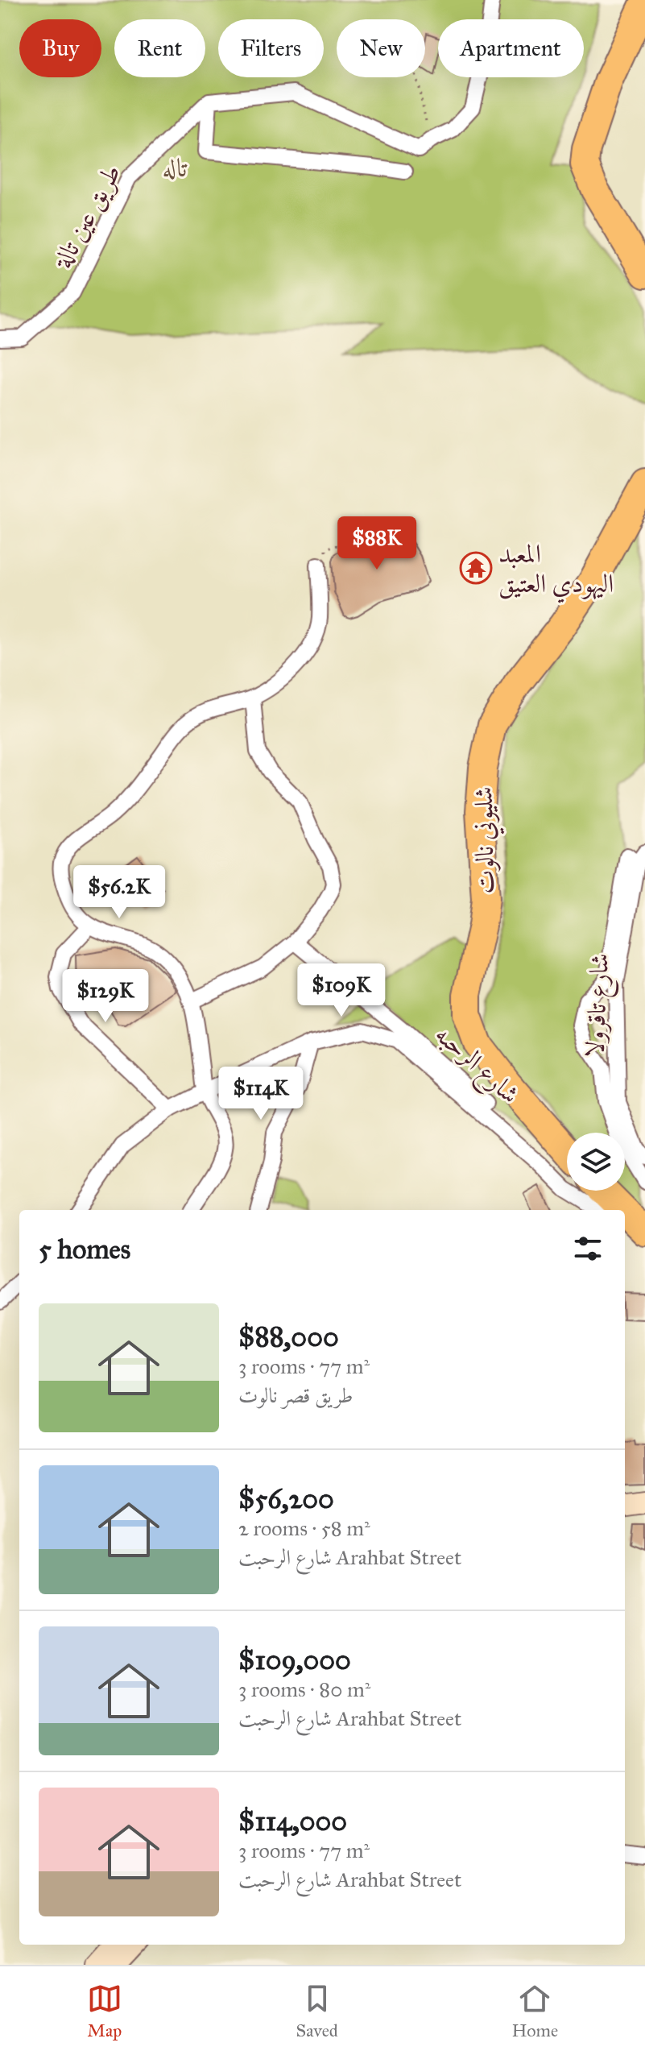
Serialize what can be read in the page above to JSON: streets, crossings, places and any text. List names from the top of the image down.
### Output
{
  "streets": {
    "highway": ["شليوني نالوت"],
    "street": ["طريق عين تالة", "شارع تاقرولا", "شارع الرحبه"]
  },
  "parks": ["تاله"],
  "places": {
    "temple": ["المعبد اليهودي العتيق"]
  },
  "page": {
    "chip": [
      "Buy",
      "Rent",
      "Filters",
      "New",
      "Apartment"
    ],
    "price": [
      "$88K",
      "$56.2K",
      "$109K",
      "$129K",
      "$114K"
    ],
    "heading": "5 homes",
    "list": [
      {
        "name": "$88,000",
        "note": "3 rooms · 77 m² · طريق قصر نالوت"
      },
      {
        "name": "$56,200",
        "note": "2 rooms · 58 m² · شارع الرحبت Arahbat Street"
      },
      {
        "name": "$109,000",
        "note": "3 rooms · 80 m² · شارع الرحبت Arahbat Street"
      },
      {
        "name": "$114,000",
        "note": "3 rooms · 77 m² · شارع الرحبت Arahbat Street"
      }
    ],
    "tabs": ["Map", "Saved", "Home"]
  }
}
